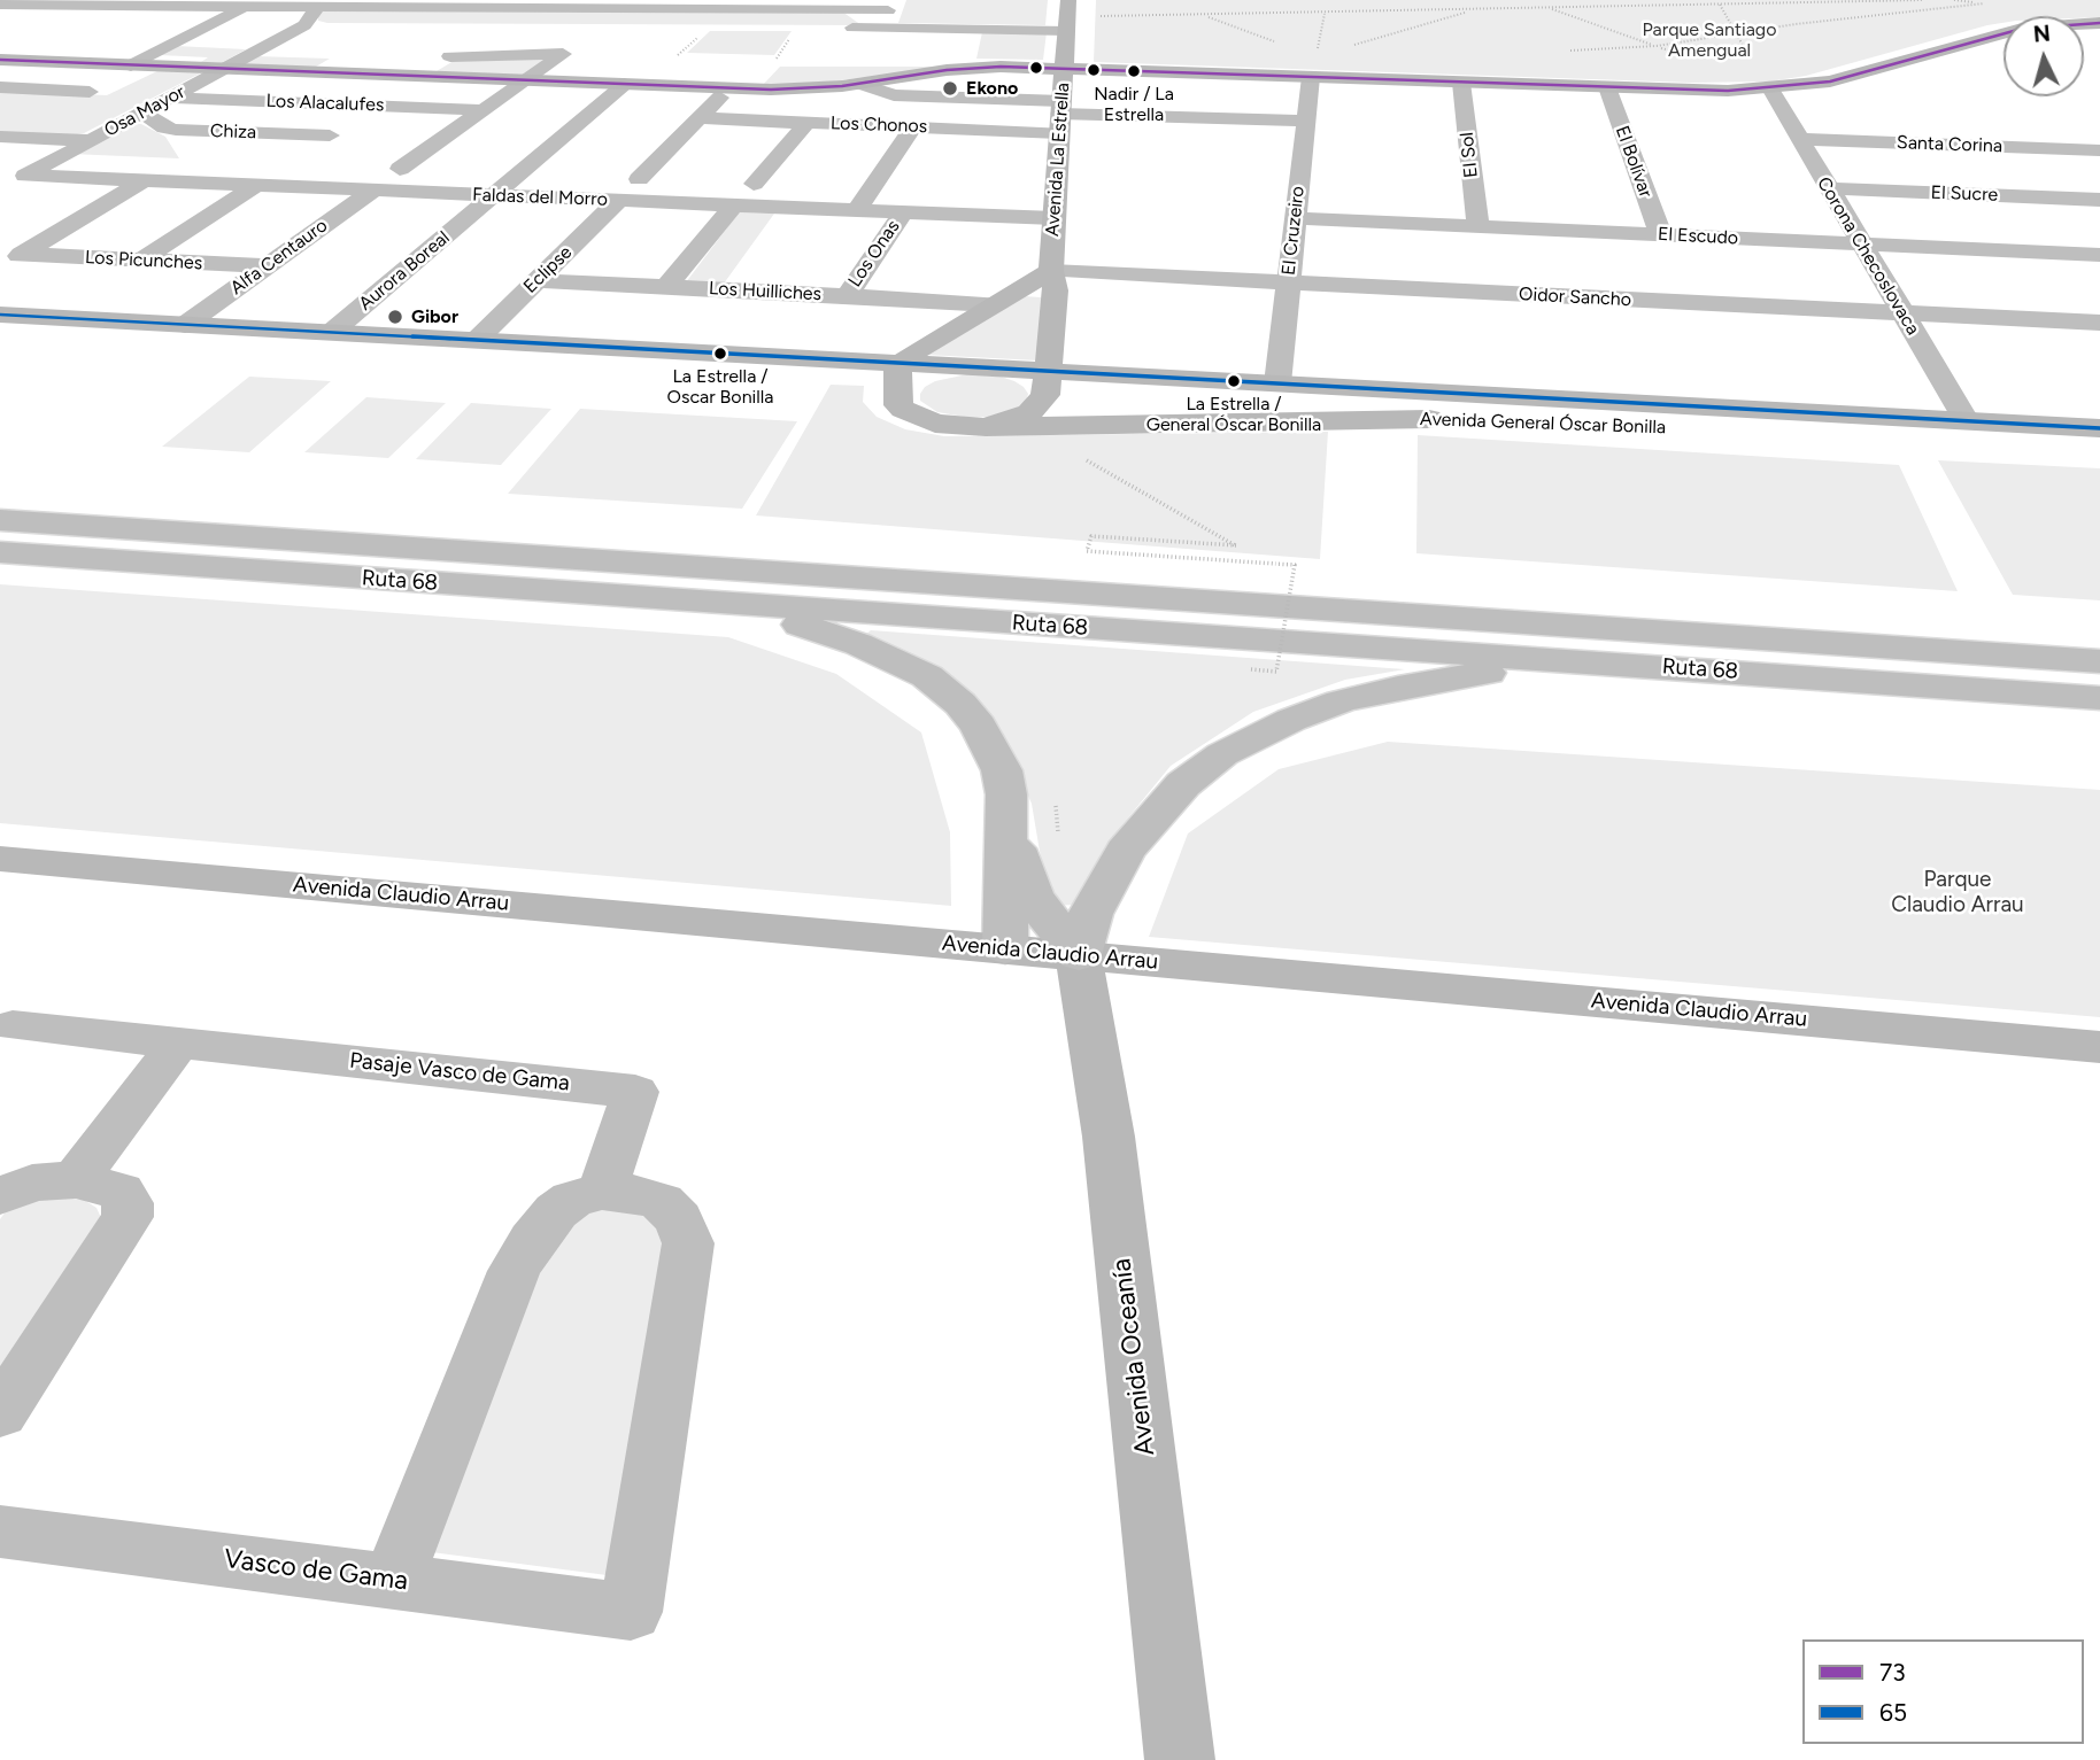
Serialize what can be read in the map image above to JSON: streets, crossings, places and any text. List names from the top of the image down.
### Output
{
  "streets": {
    "highway": ["Ruta 68"],
    "main road": [
      "Avenida La Estrella",
      "Avenida General Óscar Bonilla",
      "Avenida Claudio Arrau",
      "Avenida Oceanía"
    ],
    "street": [
      "Los Alacalufes",
      "Osa Mayor",
      "Los Chonos",
      "Chiza",
      "Santa Corina",
      "El Sol",
      "El Bolívar",
      "El Sucre",
      "Faldas del Morro",
      "El Cruzeiro",
      "El Escudo",
      "Los Onas",
      "Corona Checoslovaca",
      "Alfa Centauro",
      "Los Picunches",
      "Eclipse",
      "Aurora Boreal",
      "Los Huilliches",
      "Oidor Sancho",
      "Pasaje Vasco de Gama",
      "Vasco de Gama"
    ]
  },
  "crossings": [
    ["Los Alacalufes", "Osa Mayor"],
    ["Osa Mayor", "Chiza"],
    ["Osa Mayor", "Faldas del Morro"],
    ["Los Chonos", "Avenida La Estrella"],
    ["Los Chonos", "Los Onas"],
    ["Los Chonos", "Eclipse"],
    ["Santa Corina", "Corona Checoslovaca"],
    ["El Sol", "El Escudo"],
    ["Avenida La Estrella", "Faldas del Morro"],
    ["Avenida La Estrella", "Oidor Sancho"],
    ["Avenida La Estrella", "Avenida General Óscar Bonilla"],
    ["El Bolívar", "El Escudo"],
    ["El Sucre", "Corona Checoslovaca"],
    ["Faldas del Morro", "Los Onas"],
    ["Faldas del Morro", "Alfa Centauro"],
    ["Faldas del Morro", "Eclipse"],
    ["Faldas del Morro", "Aurora Boreal"],
    ["El Cruzeiro", "El Escudo"],
    ["El Cruzeiro", "Oidor Sancho"],
    ["El Cruzeiro", "Avenida General Óscar Bonilla"],
    ["El Escudo", "Corona Checoslovaca"],
    ["Los Onas", "Los Huilliches"],
    ["Corona Checoslovaca", "Oidor Sancho"],
    ["Corona Checoslovaca", "Avenida General Óscar Bonilla"],
    ["Alfa Centauro", "Los Picunches"],
    ["Alfa Centauro", "Avenida General Óscar Bonilla"],
    ["Eclipse", "Los Huilliches"],
    ["Eclipse", "Avenida General Óscar Bonilla"],
    ["Aurora Boreal", "Avenida General Óscar Bonilla"],
    ["Avenida Claudio Arrau", "Avenida Oceanía"],
    ["Pasaje Vasco de Gama", "Vasco de Gama"]
  ],
  "parks": ["Parque Santiago Amengual", "Parque Claudio Arrau"],
  "places": [
    "Nadir / La Estrella",
    "Ekono",
    "Gibor",
    "La Estrella / Oscar Bonilla",
    "La Estrella / General Óscar Bonilla"
  ],
  "lines": ["transit line 73", "transit line 65"],
  "legend": ["73", "65"],
  "north": "top"
}
